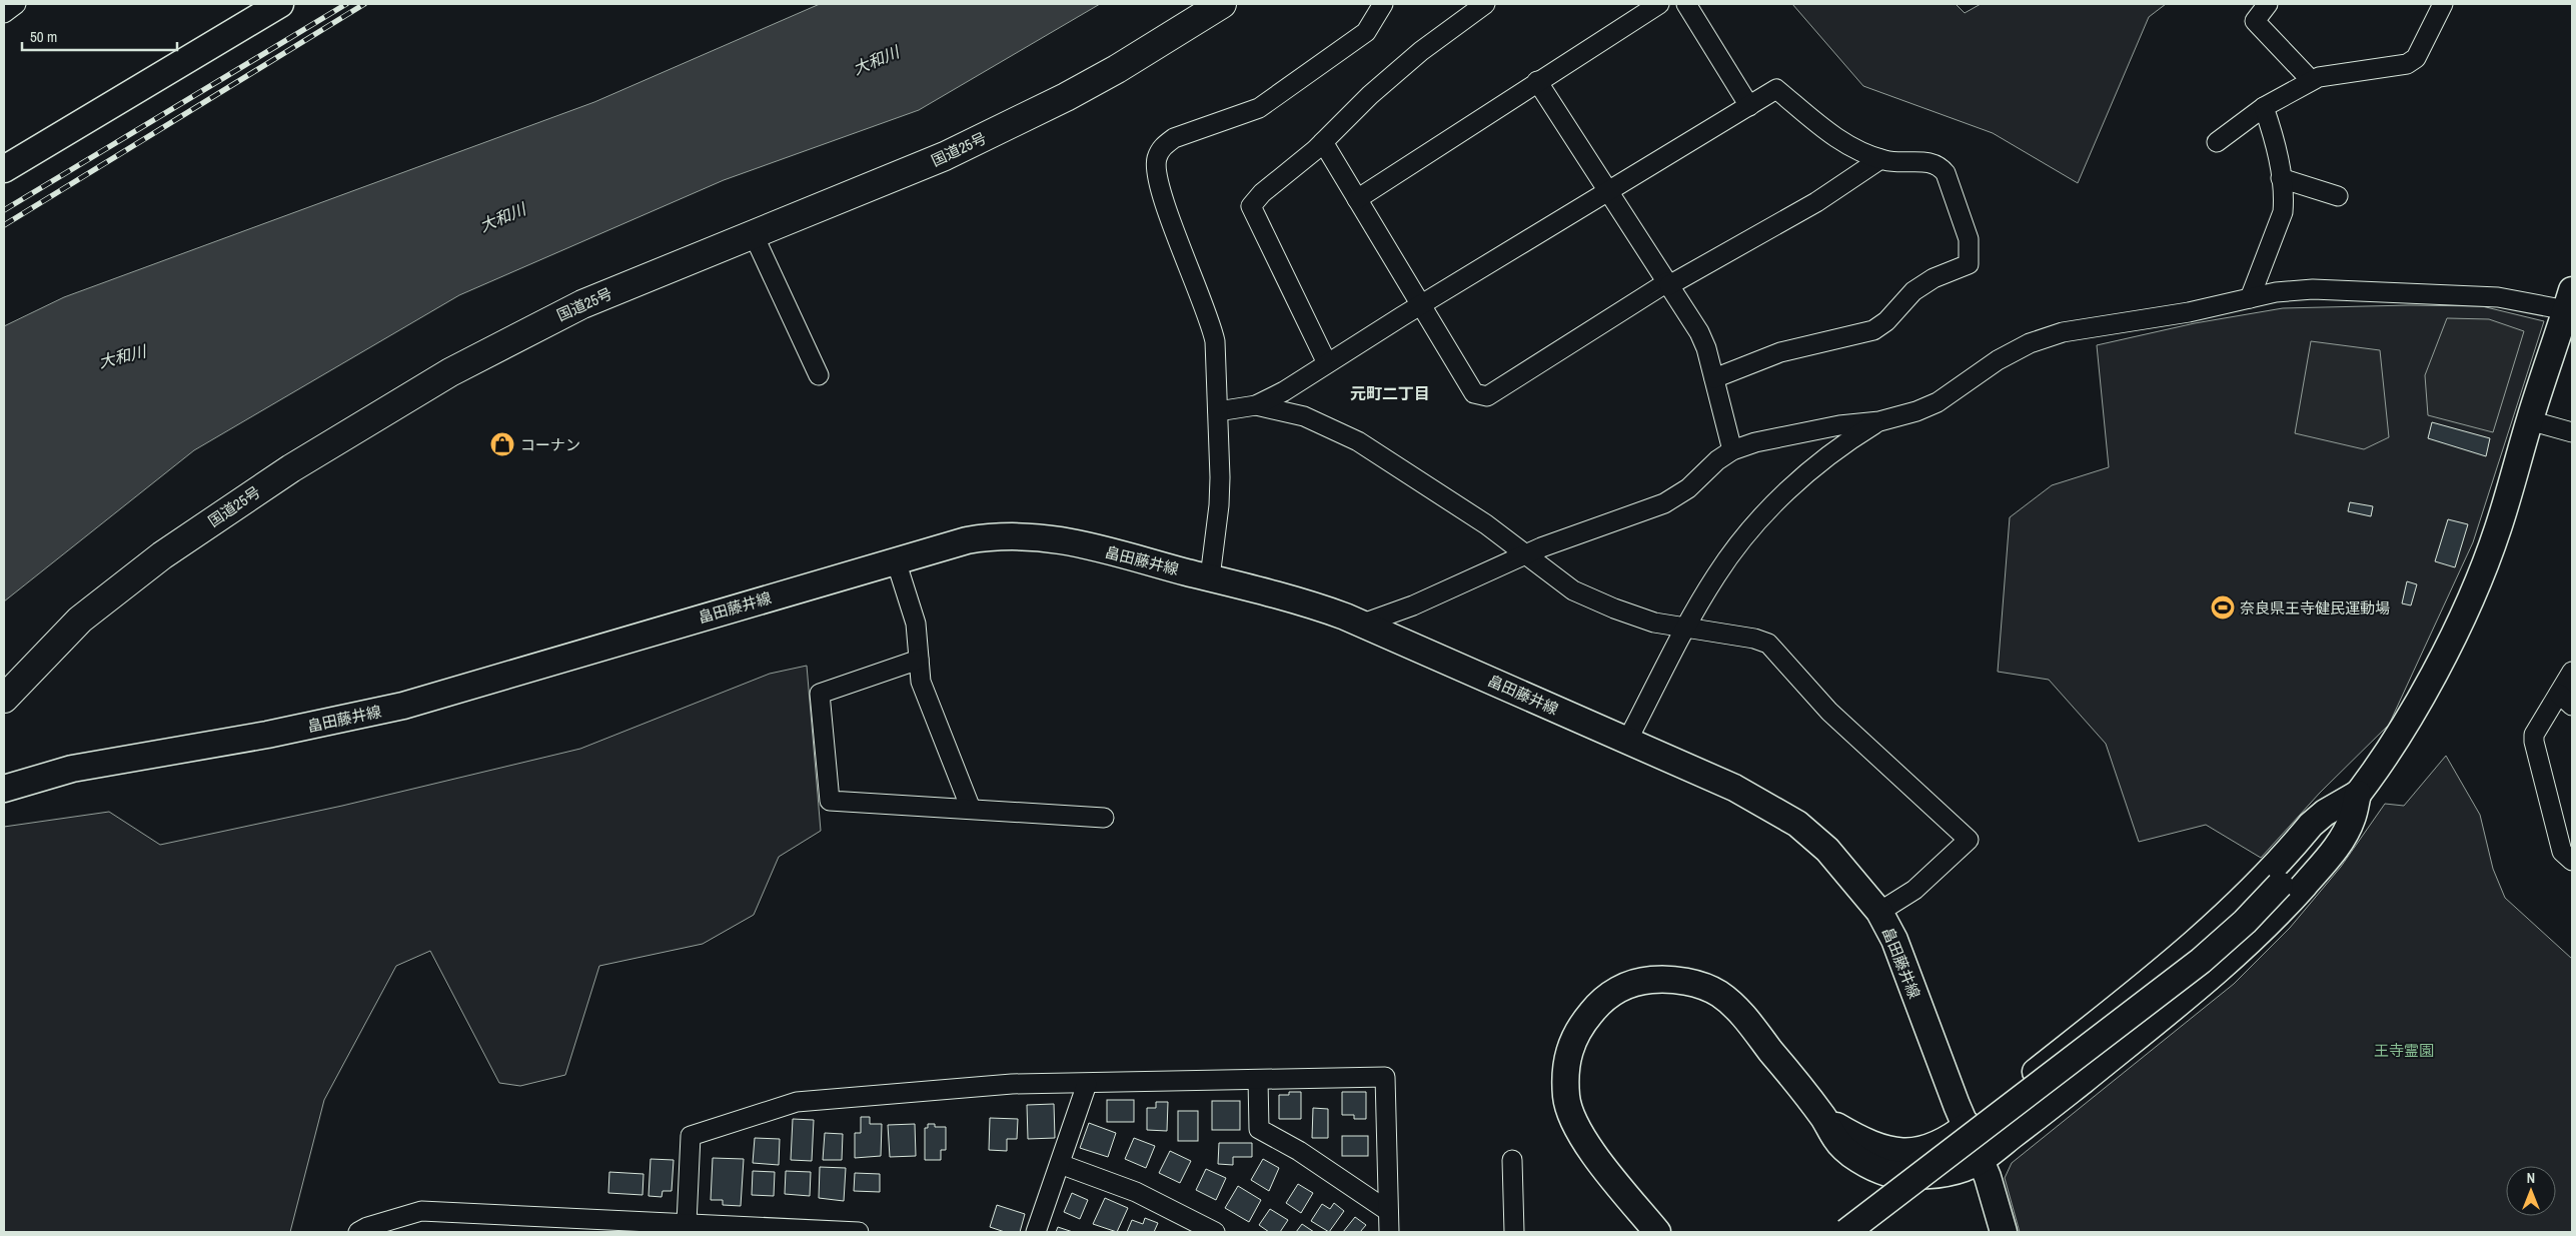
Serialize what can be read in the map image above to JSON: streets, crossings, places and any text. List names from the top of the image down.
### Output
{
  "streets": {
    "highway": ["国道25号"],
    "street": ["畠田藤井線"]
  },
  "districts": ["元町二丁目"],
  "water": ["大和川"],
  "parks": ["王寺霊園"],
  "places": {
    "shop": ["コーナン"],
    "sports": ["奈良県王寺健民運動場"]
  },
  "scale_bar": "50 m",
  "north": "top"
}
